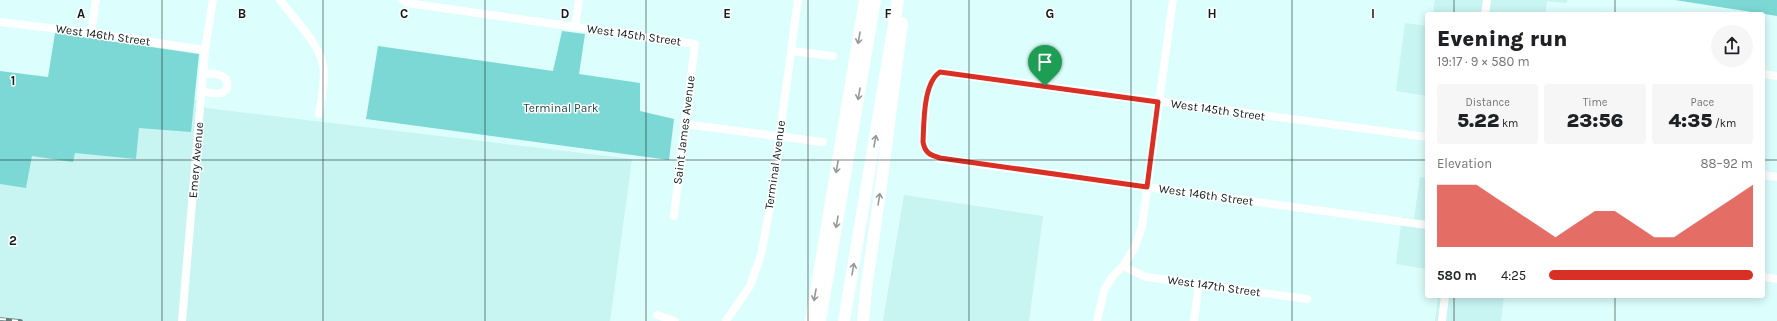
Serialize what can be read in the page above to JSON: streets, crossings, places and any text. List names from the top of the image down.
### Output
{
  "streets": {
    "street": [
      "West 146th Street",
      "West 145th Street",
      "Saint James Avenue",
      "Emery Avenue",
      "Terminal Avenue",
      "West 147th Street"
    ]
  },
  "crossings": [
    ["West 146th Street", "West 145th Street"],
    ["West 146th Street", "Emery Avenue"],
    ["West 145th Street", "Saint James Avenue"]
  ],
  "parks": ["Terminal Park"],
  "page": {
    "heading": ["Evening run", "19:17 · 9 × 580 m"],
    "stats": [
      ["Distance", "5.22 km"],
      ["Time", "23:56"],
      ["Pace", "4:35 /km"]
    ],
    "chart": ["Elevation", "88–92 m"],
    "list": [
      {
        "name": "580 m",
        "note": "4:25"
      }
    ]
  },
  "grid": {
    "columns": [
      "A",
      "B",
      "C",
      "D",
      "E",
      "F",
      "G",
      "H",
      "I"
    ],
    "rows": ["1", "2"]
  }
}
